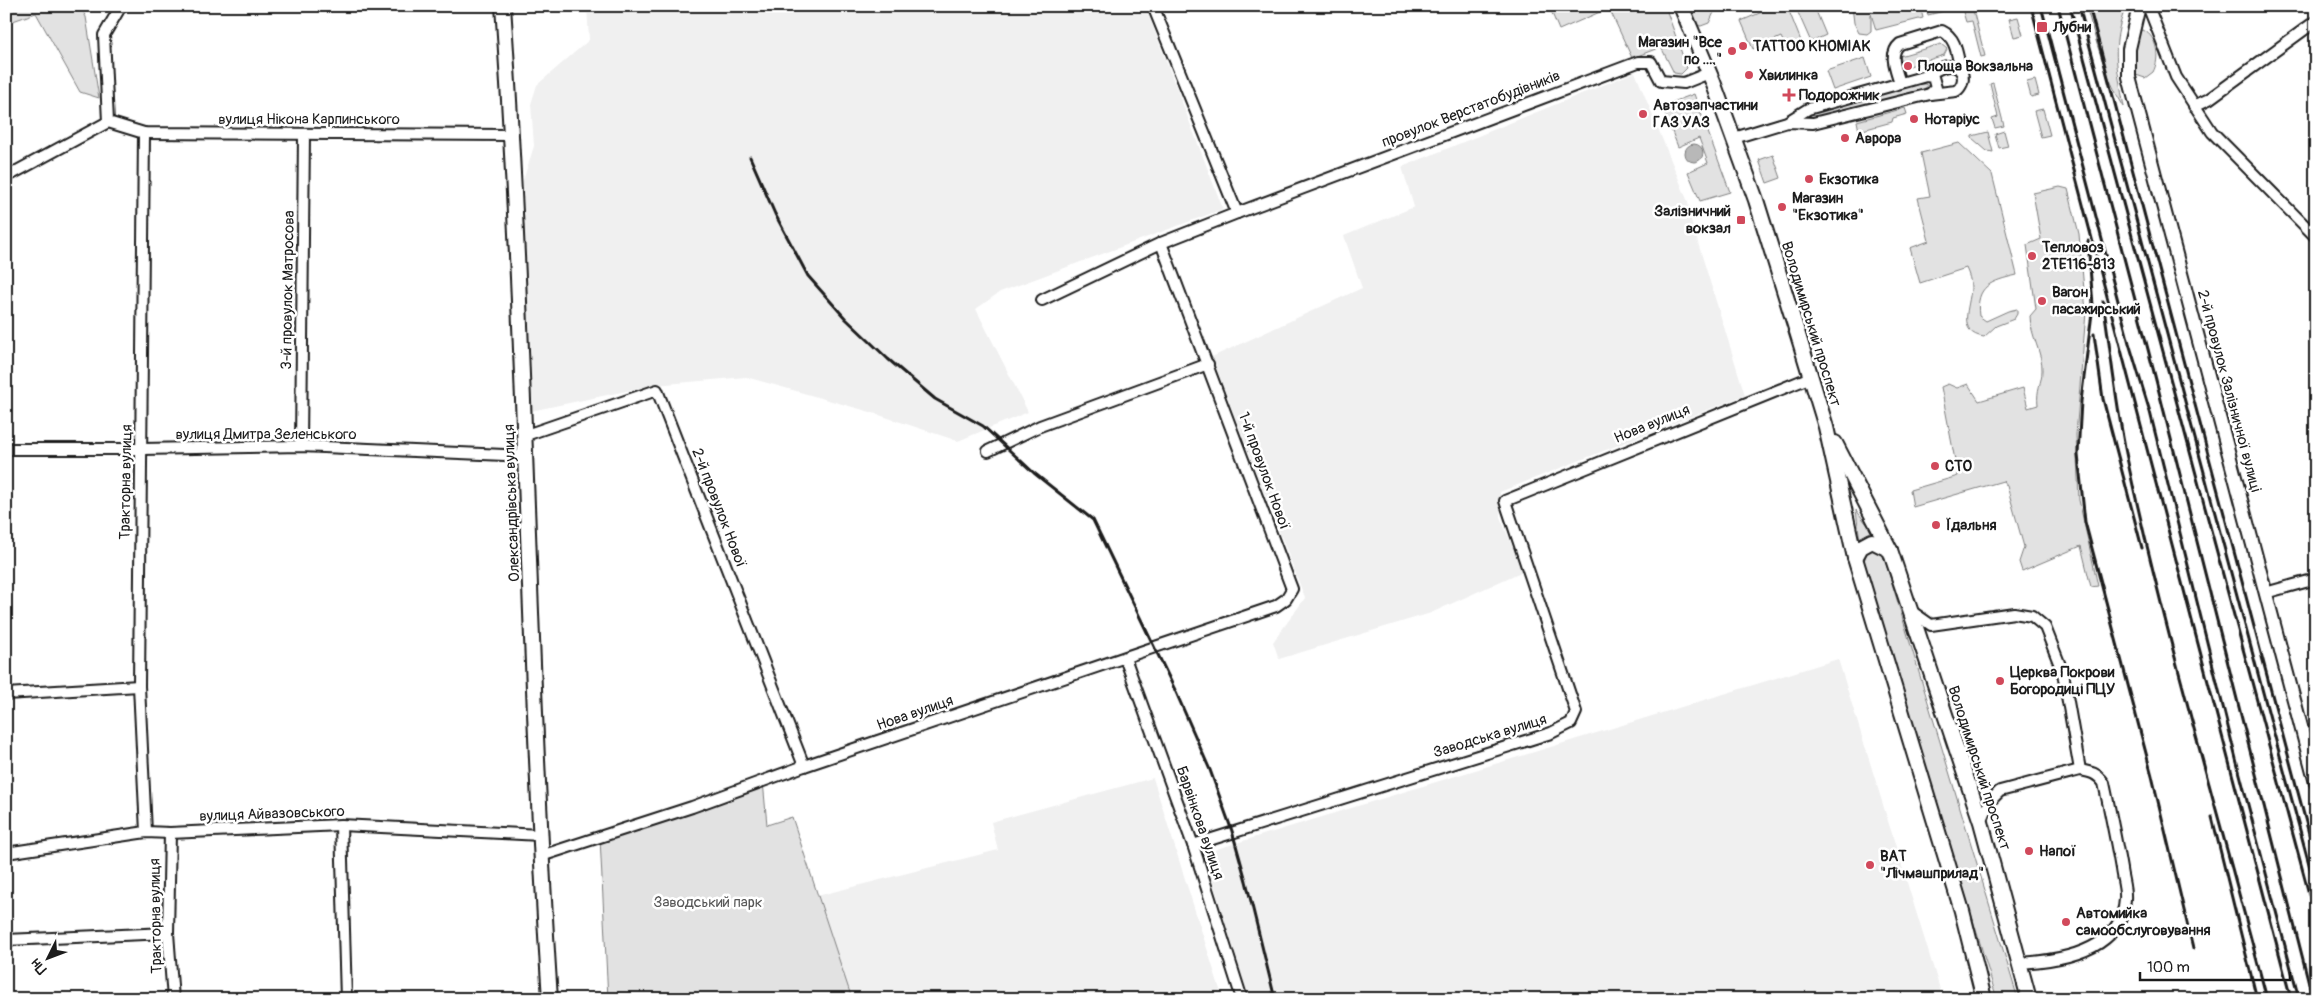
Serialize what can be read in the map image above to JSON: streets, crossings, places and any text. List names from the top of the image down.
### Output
{
  "streets": {
    "main road": ["Володимирський проспект", "Олександрівська вулиця"],
    "street": [
      "провулок Верстатобудівників",
      "вулиця Нікона Карпинського",
      "3-й провулок Матросова",
      "2-й провулок Залізничної вулиці",
      "Нова вулиця",
      "вулиця Дмитра Зеленського",
      "1-й провулок Нової",
      "Тракторна вулиця",
      "2-й провулок Нової",
      "Заводська вулиця",
      "вулиця Айвазовського",
      "Барвінкова вулиця"
    ]
  },
  "crossings": [
    ["провулок Верстатобудівників", "Володимирський проспект"],
    ["провулок Верстатобудівників", "1-й провулок Нової"],
    ["вулиця Нікона Карпинського", "3-й провулок Матросова"],
    ["вулиця Нікона Карпинського", "Тракторна вулиця"],
    ["вулиця Нікона Карпинського", "Олександрівська вулиця"],
    ["3-й провулок Матросова", "вулиця Дмитра Зеленського"],
    ["Володимирський проспект", "Нова вулиця"],
    ["Нова вулиця", "1-й провулок Нової"],
    ["Нова вулиця", "Олександрівська вулиця"],
    ["Нова вулиця", "2-й провулок Нової"],
    ["Нова вулиця", "Заводська вулиця"],
    ["Нова вулиця", "Барвінкова вулиця"],
    ["вулиця Дмитра Зеленського", "Тракторна вулиця"],
    ["вулиця Дмитра Зеленського", "Олександрівська вулиця"],
    ["Тракторна вулиця", "вулиця Айвазовського"],
    ["Олександрівська вулиця", "2-й провулок Нової"],
    ["Олександрівська вулиця", "вулиця Айвазовського"],
    ["Заводська вулиця", "Барвінкова вулиця"]
  ],
  "parks": ["Заводський парк"],
  "places": {
    "transit": ["Лубни", "Залізничний вокзал"],
    "other": [
      "TATTOO KHOMIAK",
      "Магазин \"Все по ....\"",
      "Площа Вокзальна",
      "Хвилинка",
      "Автозапчастини ГАЗ УАЗ",
      "Нотаріус",
      "Аврора",
      "Екзотика",
      "Магазин \"Екзотика\"",
      "Тепловоз 2ТЕ116-813",
      "Вагон пасажирський",
      "СТО",
      "Їдальня",
      "Церква Покрови Богородиці ПЦУ",
      "Напої",
      "ВАТ \"Лічмашприлад\"",
      "Автомийка самообслуговування"
    ],
    "health": ["Подорожник"]
  },
  "scale_bar": "100 m",
  "north": "bottom left"
}
